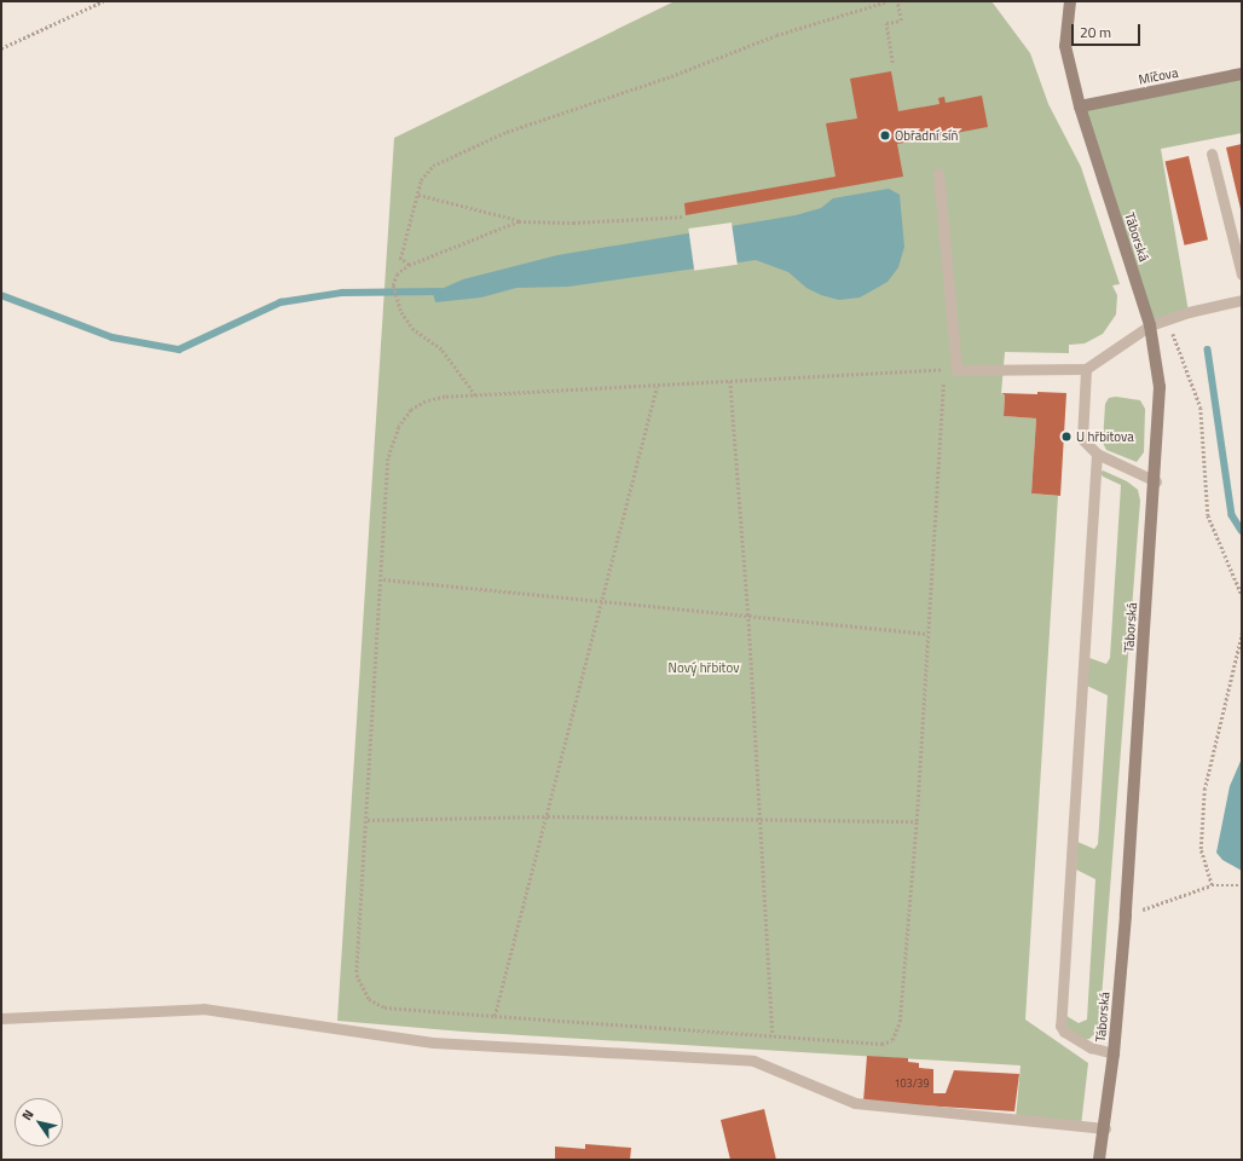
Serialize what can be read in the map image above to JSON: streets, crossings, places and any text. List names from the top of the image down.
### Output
{
  "streets": {
    "street": ["Míčova", "Táborská"]
  },
  "crossings": [
    ["Míčova", "Táborská"]
  ],
  "parks": ["Nový hřbitov"],
  "places": ["Obřadní síň", "U hřbitova"],
  "house_numbers": ["103/39"],
  "scale_bar": "20 m",
  "north": "top left"
}
